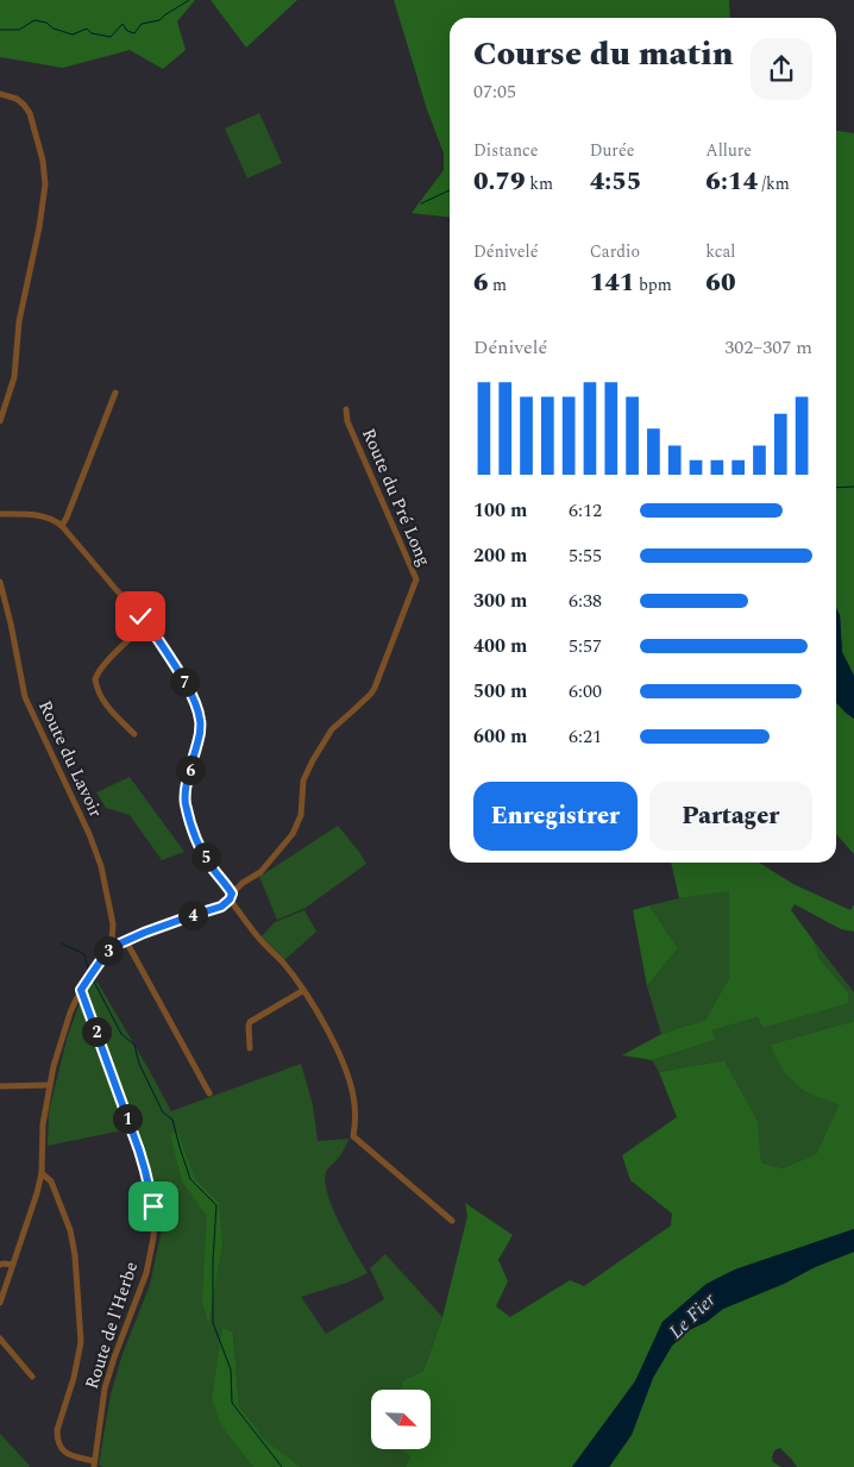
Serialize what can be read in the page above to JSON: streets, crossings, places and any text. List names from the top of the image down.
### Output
{
  "streets": {
    "street": ["Route du Pré Long", "Route du Lavoir", "Route de l'Herbe"]
  },
  "crossings": [
    ["Route du Pré Long", "Route du Lavoir"]
  ],
  "water": ["Le Fier"],
  "north": "bottom right",
  "page": {
    "heading": ["Course du matin", "07:05"],
    "stats": [
      ["Distance", "0.79 km"],
      ["Durée", "4:55"],
      ["Allure", "6:14 /km"],
      ["Dénivelé", "6 m"],
      ["Cardio", "141 bpm"],
      ["kcal", "60"]
    ],
    "chart": ["Dénivelé", "302–307 m"],
    "list": [
      {
        "name": "100 m",
        "note": "6:12"
      },
      {
        "name": "200 m",
        "note": "5:55"
      },
      {
        "name": "300 m",
        "note": "6:38"
      },
      {
        "name": "400 m",
        "note": "5:57"
      },
      {
        "name": "500 m",
        "note": "6:00"
      },
      {
        "name": "600 m",
        "note": "6:21"
      }
    ],
    "pins": [
      "7",
      "6",
      "5",
      "4",
      "3",
      "2",
      "1"
    ],
    "buttons": ["Enregistrer", "Partager"]
  }
}
